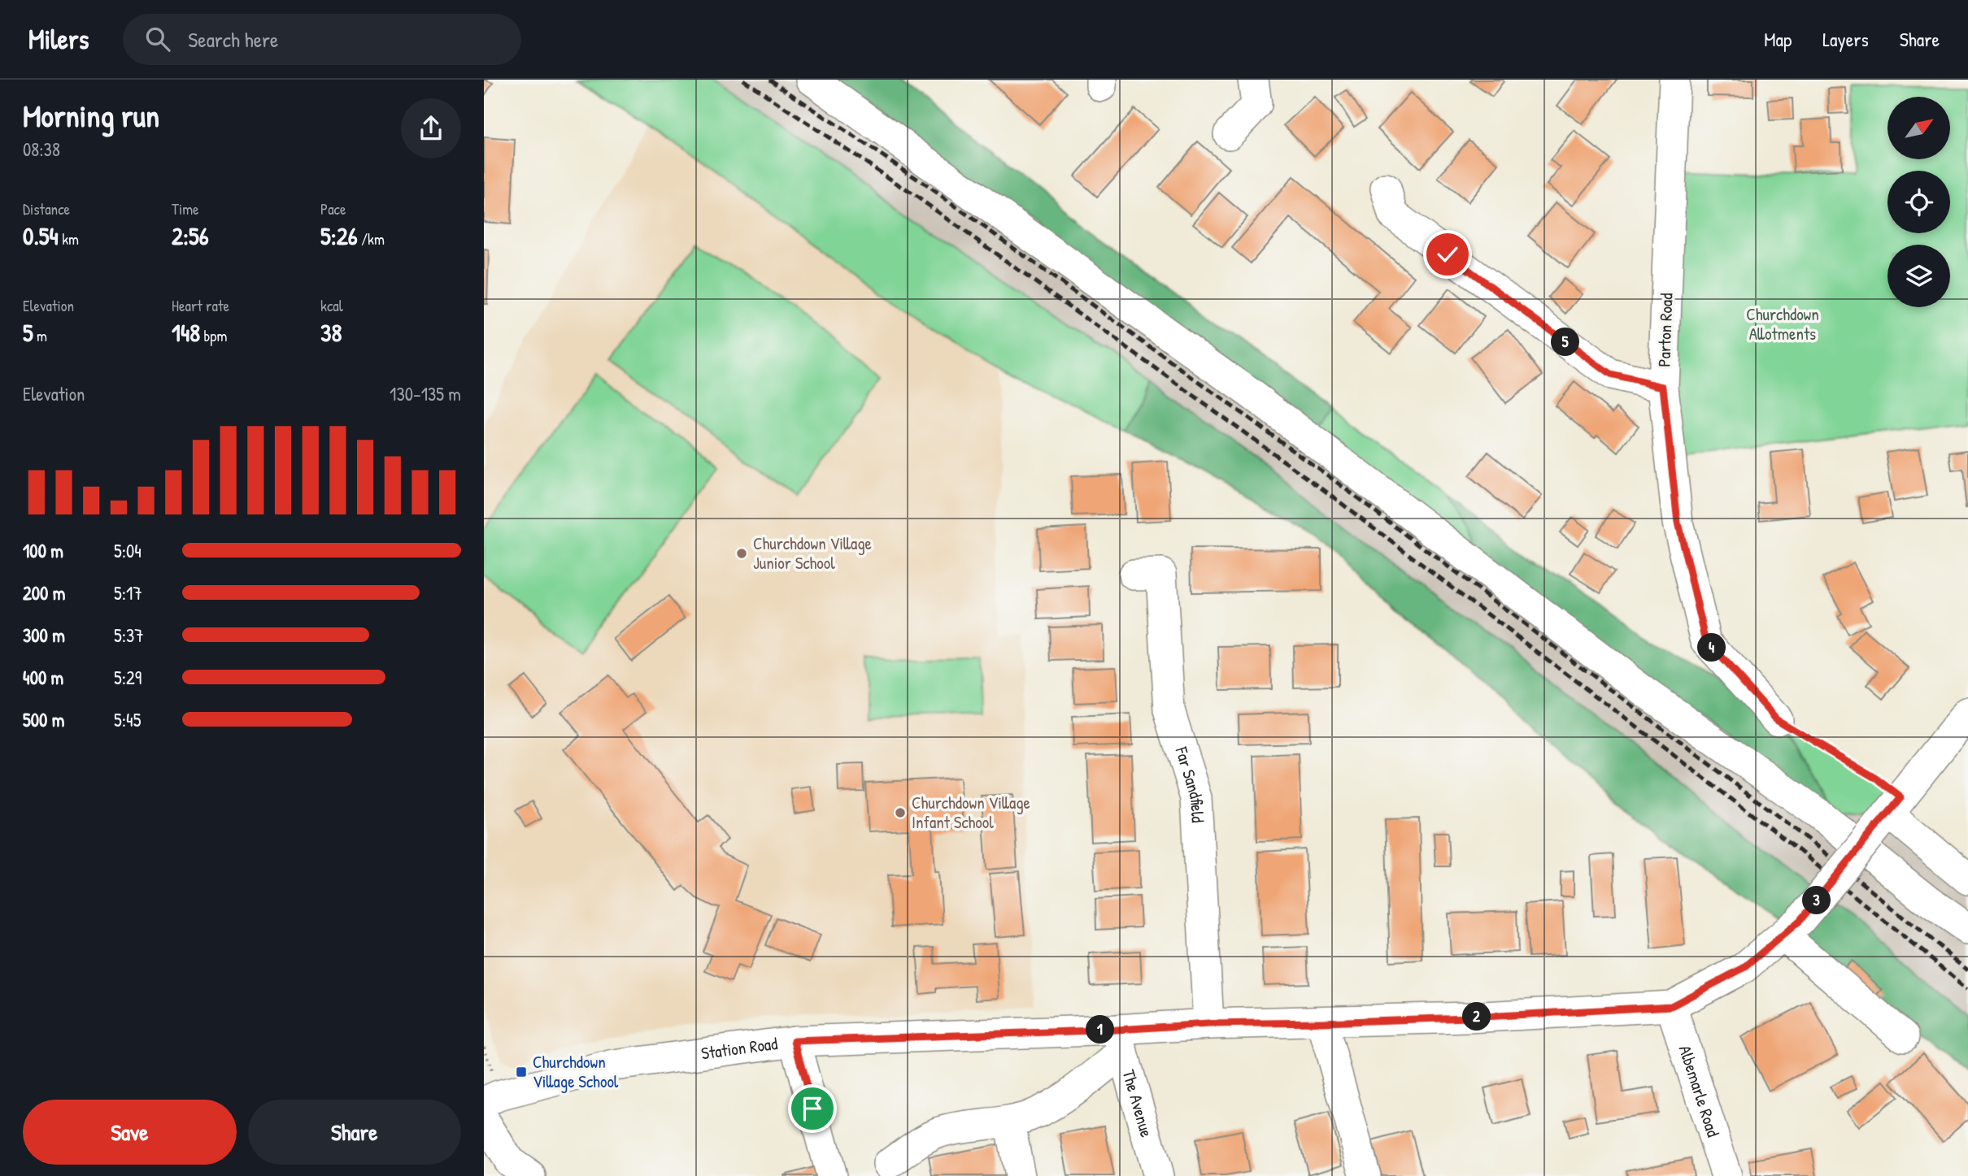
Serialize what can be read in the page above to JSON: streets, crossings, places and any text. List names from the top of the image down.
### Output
{
  "streets": {
    "street": [
      "Parton Road",
      "Far Sandfield",
      "Station Road",
      "Albemarle Road",
      "The Avenue"
    ]
  },
  "crossings": [
    ["Far Sandfield", "Station Road"],
    ["Station Road", "Albemarle Road"],
    ["Station Road", "The Avenue"]
  ],
  "parks": ["Churchdown Allotments"],
  "places": {
    "other": ["Churchdown Village Junior School", "Churchdown Village Infant School"],
    "transit": ["Churchdown Village School"]
  },
  "north": "top right",
  "page": {
    "header": "Milers",
    "search": "Search here",
    "nav": ["Map", "Layers", "Share"],
    "heading": ["Morning run", "08:38"],
    "stats": [
      ["Distance", "0.54 km"],
      ["Time", "2:56"],
      ["Pace", "5:26 /km"],
      ["Elevation", "5 m"],
      ["Heart rate", "148 bpm"],
      ["kcal", "38"]
    ],
    "pins": [
      "5",
      "4",
      "3",
      "2",
      "1"
    ],
    "chart": ["Elevation", "130–135 m"],
    "list": [
      {
        "name": "100 m",
        "note": "5:04"
      },
      {
        "name": "200 m",
        "note": "5:17"
      },
      {
        "name": "300 m",
        "note": "5:37"
      },
      {
        "name": "400 m",
        "note": "5:29"
      },
      {
        "name": "500 m",
        "note": "5:45"
      }
    ],
    "buttons": ["Save", "Share"]
  }
}
